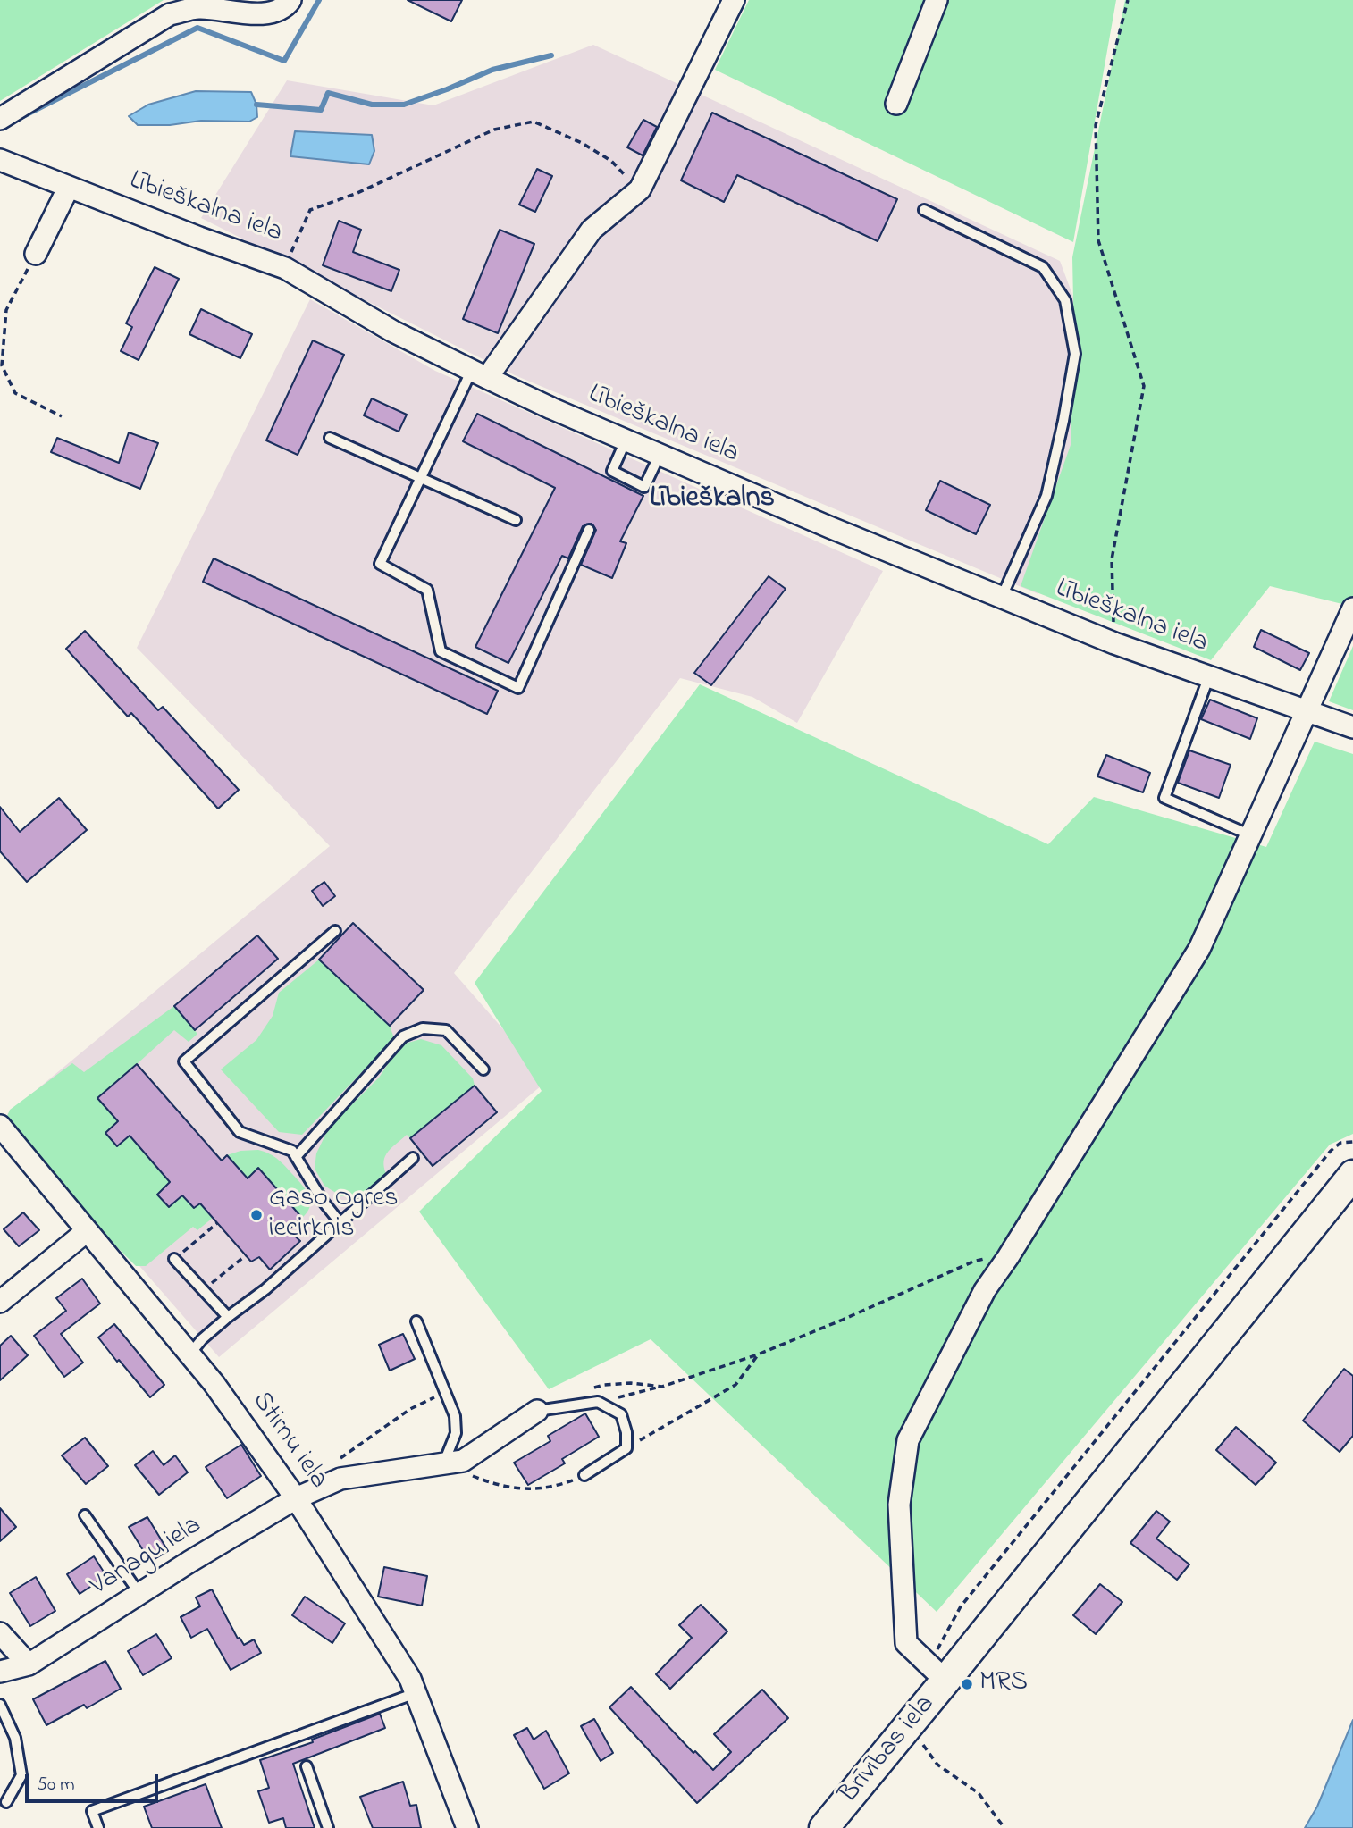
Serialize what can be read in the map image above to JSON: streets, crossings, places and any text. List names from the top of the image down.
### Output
{
  "streets": {
    "main road": ["Brīvības iela"],
    "street": ["Lībieškalna iela", "Stirnu iela", "Vanagu iela"]
  },
  "crossings": [
    ["Stirnu iela", "Vanagu iela"]
  ],
  "districts": ["Lībieškalns"],
  "places": ["Gaso Ogres iecirknis", "MRS"],
  "scale_bar": "50 m"
}
